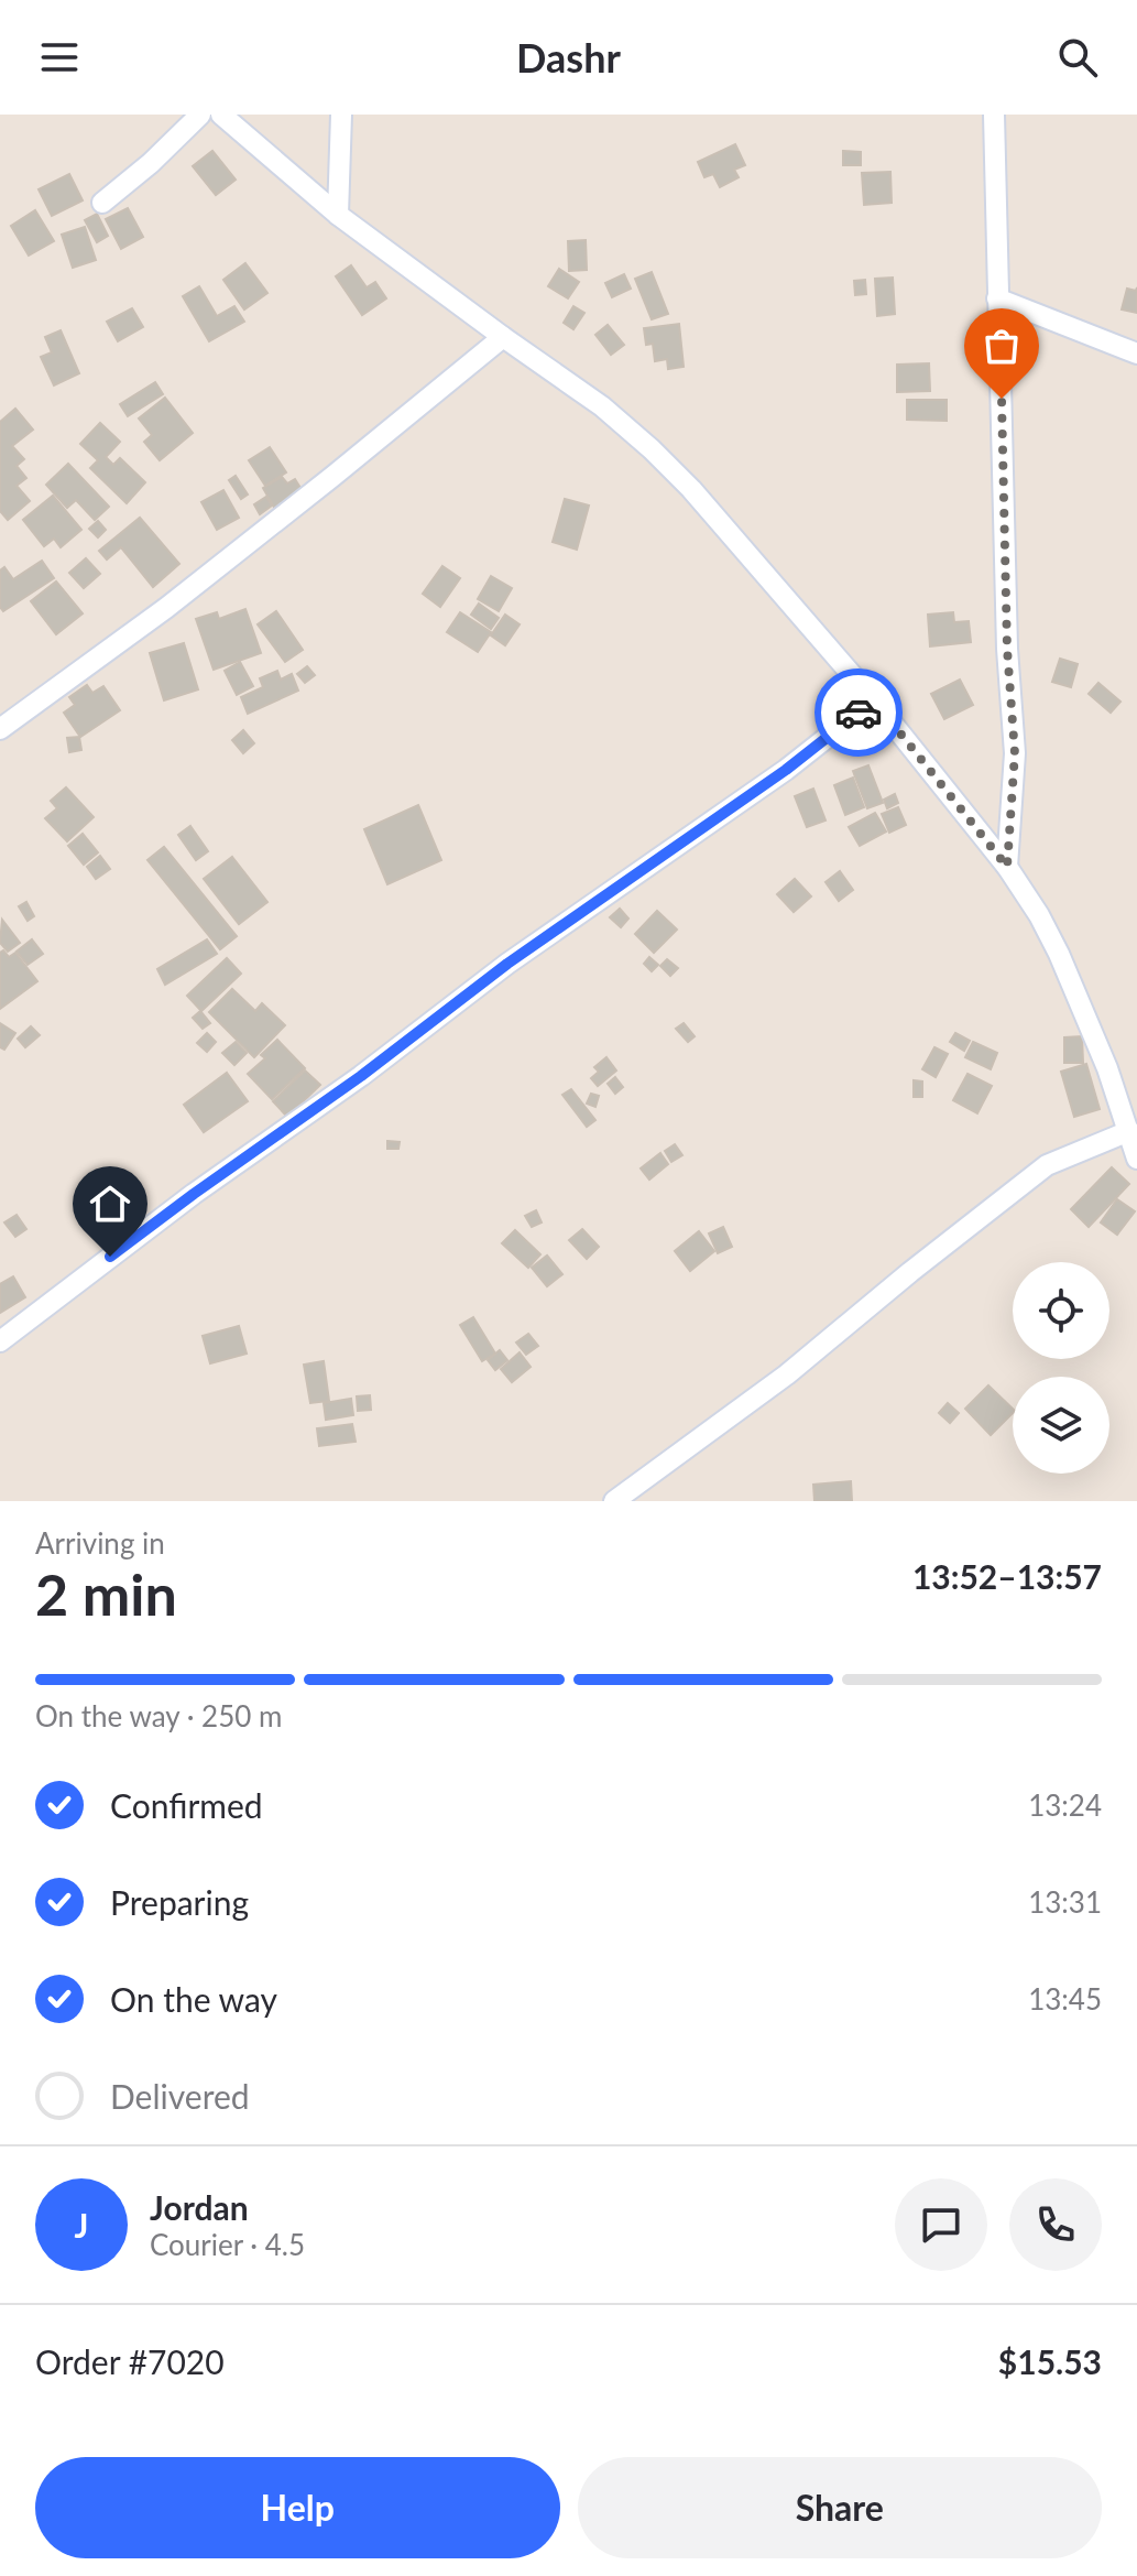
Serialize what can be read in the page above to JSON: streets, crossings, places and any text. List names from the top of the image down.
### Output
{
  "page": {
    "header": "Dashr",
    "heading": ["2 min", "Arriving in", "13:52–13:57"],
    "panel": [
      "Jordan",
      "Courier · 4.5",
      "Order #7020",
      "$15.53"
    ],
    "bar": "On the way · 250 m",
    "list": [
      ["Confirmed", "13:24"],
      ["Preparing", "13:31"],
      ["On the way", "13:45"],
      "Delivered"
    ],
    "round": "J",
    "buttons": ["Help", "Share"]
  }
}
